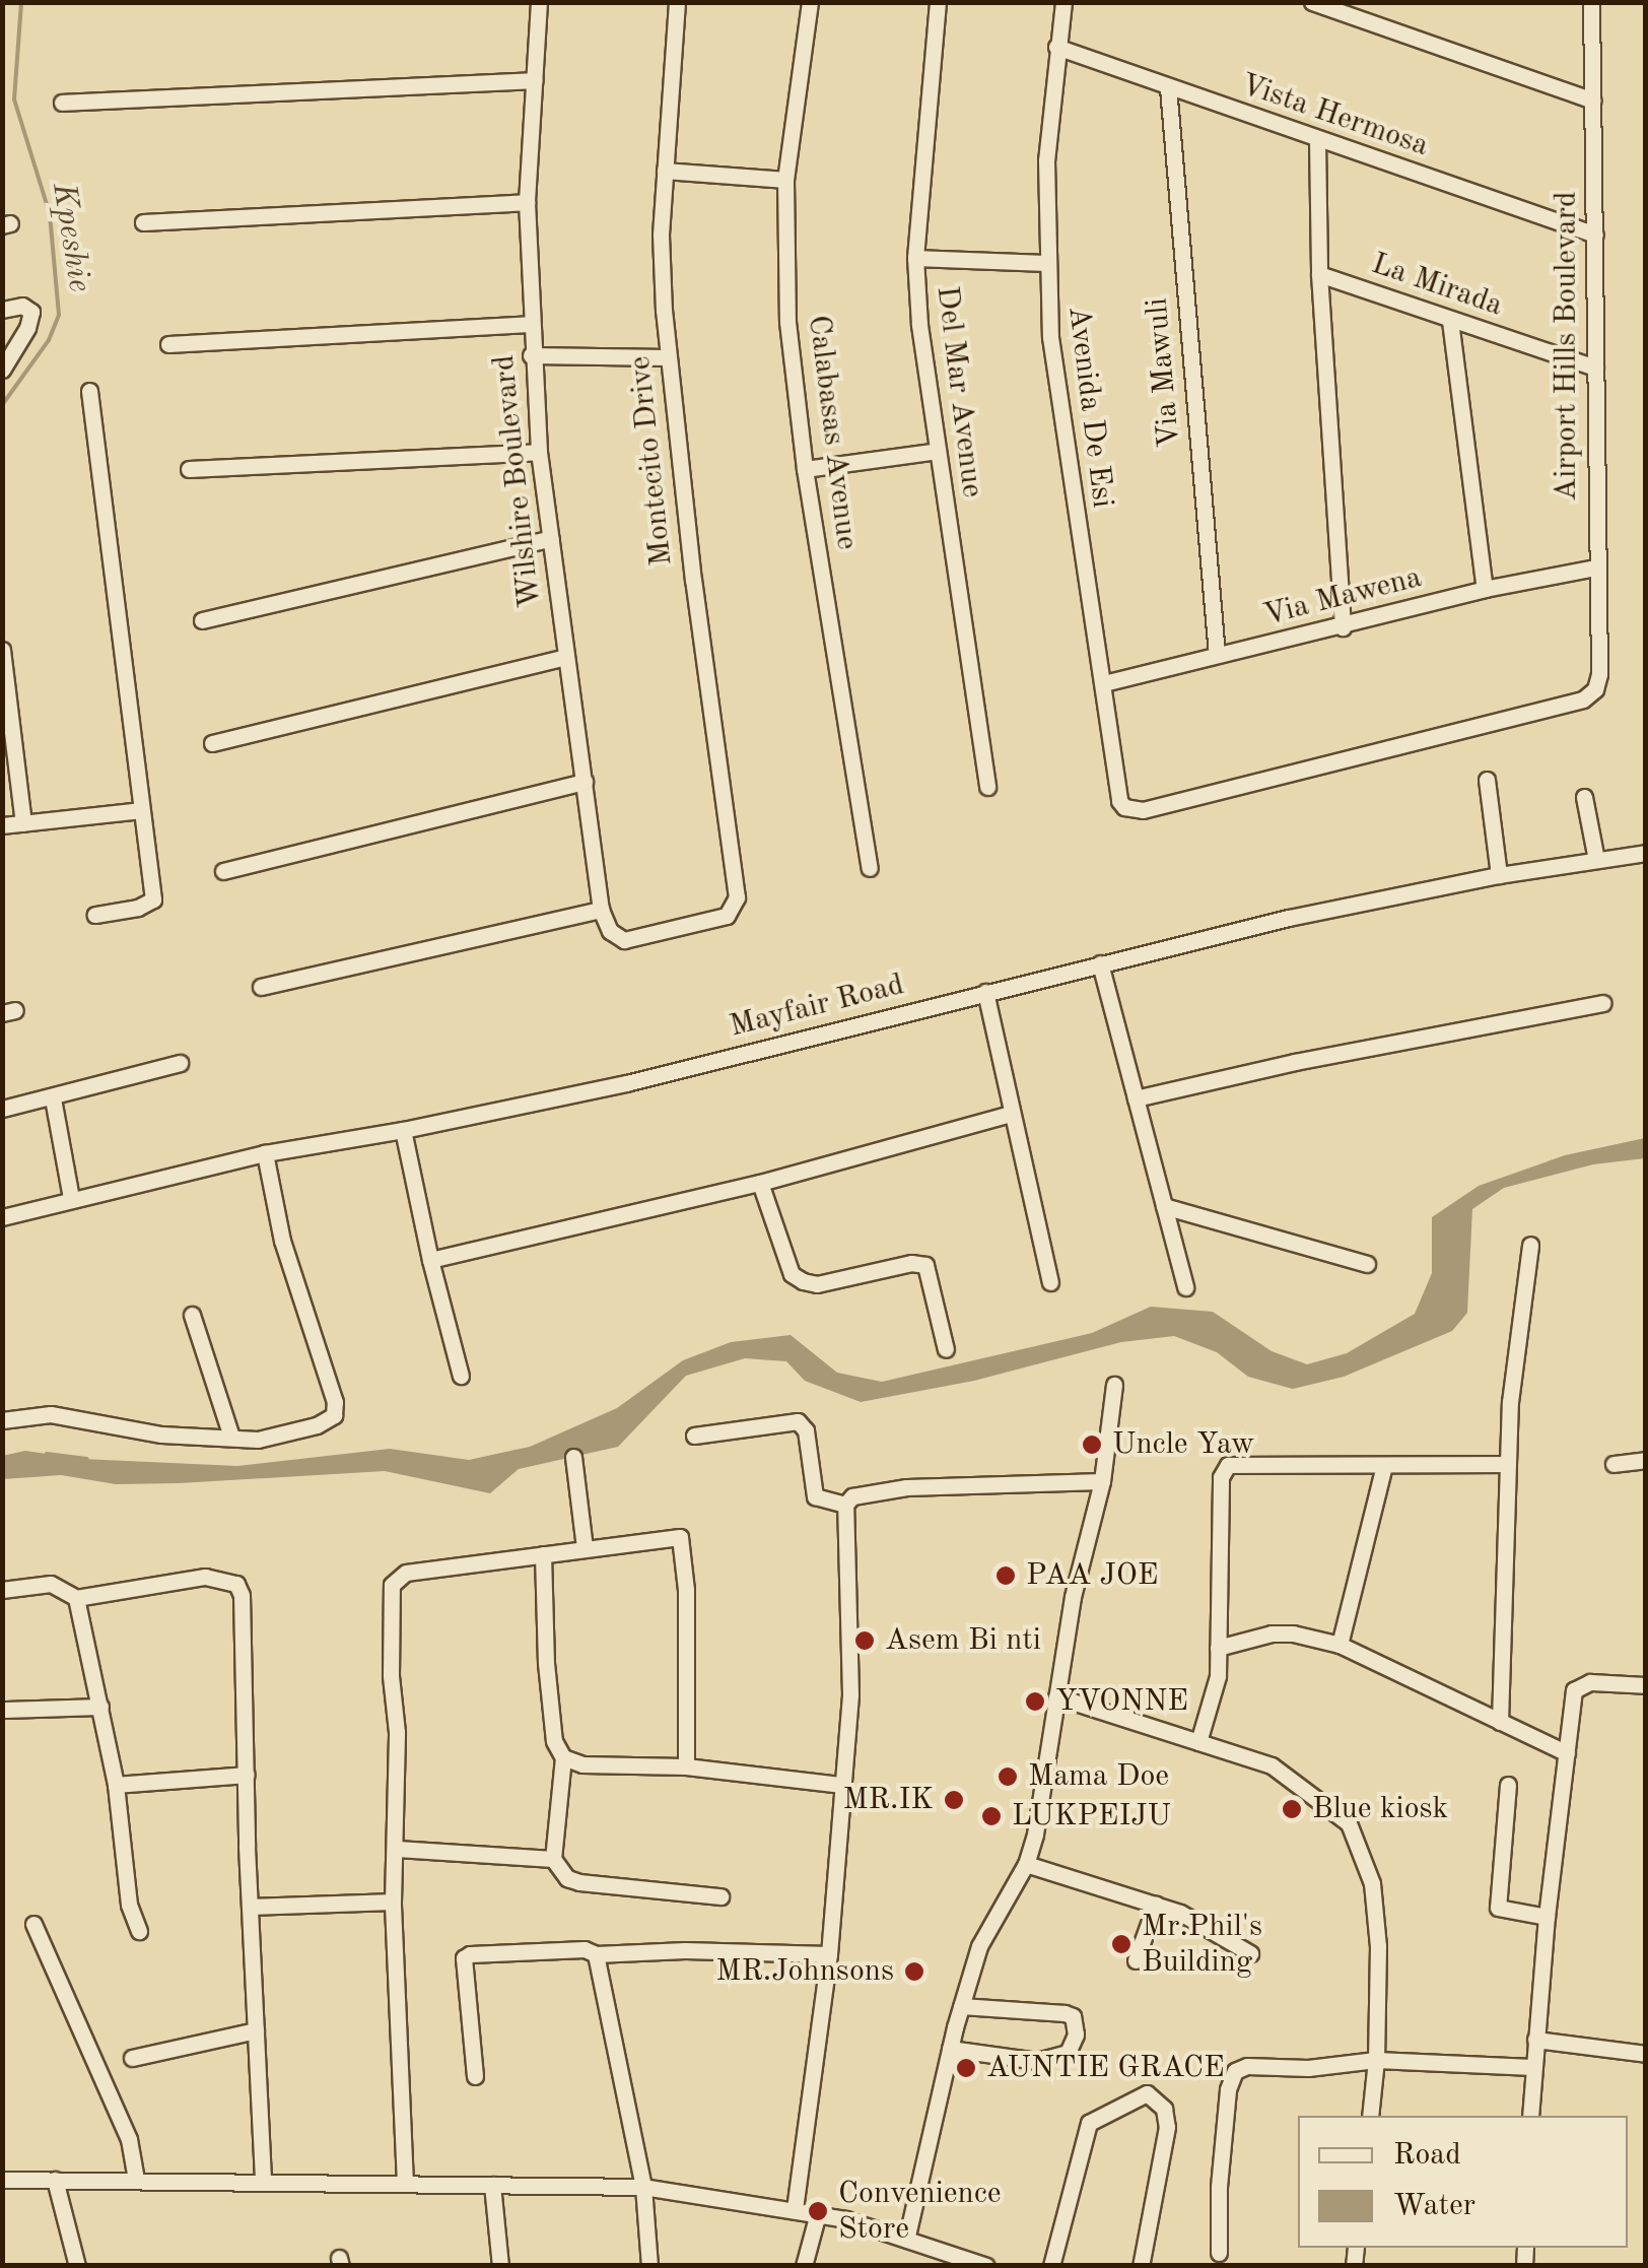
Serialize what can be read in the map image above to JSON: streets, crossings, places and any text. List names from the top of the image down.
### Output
{
  "streets": {
    "street": [
      "Vista Hermosa",
      "La Mirada",
      "Airport Hills Boulevard",
      "Via Mawuli",
      "Del Mar Avenue",
      "Avenida De Esi",
      "Calabasas Avenue",
      "Montecito Drive",
      "Wilshire Boulevard",
      "Via Mawena",
      "Mayfair Road"
    ]
  },
  "crossings": [
    ["Vista Hermosa", "Airport Hills Boulevard"],
    ["Vista Hermosa", "Via Mawuli"],
    ["Vista Hermosa", "Avenida De Esi"],
    ["La Mirada", "Airport Hills Boulevard"],
    ["Airport Hills Boulevard", "Avenida De Esi"],
    ["Airport Hills Boulevard", "Via Mawena"],
    ["Via Mawuli", "Via Mawena"],
    ["Avenida De Esi", "Via Mawena"],
    ["Montecito Drive", "Wilshire Boulevard"]
  ],
  "water": ["Kpeshie"],
  "places": [
    "Uncle Yaw",
    "PAA JOE",
    "Asem Bi nti",
    "YVONNE",
    "Mama Doe",
    "MR.IK",
    "Blue kiosk",
    "LUKPEIJU",
    "Mr.Phil's Building",
    "MR.Johnsons",
    "AUNTIE GRACE",
    "Convenience Store"
  ],
  "legend": ["Road", "Water"]
}
